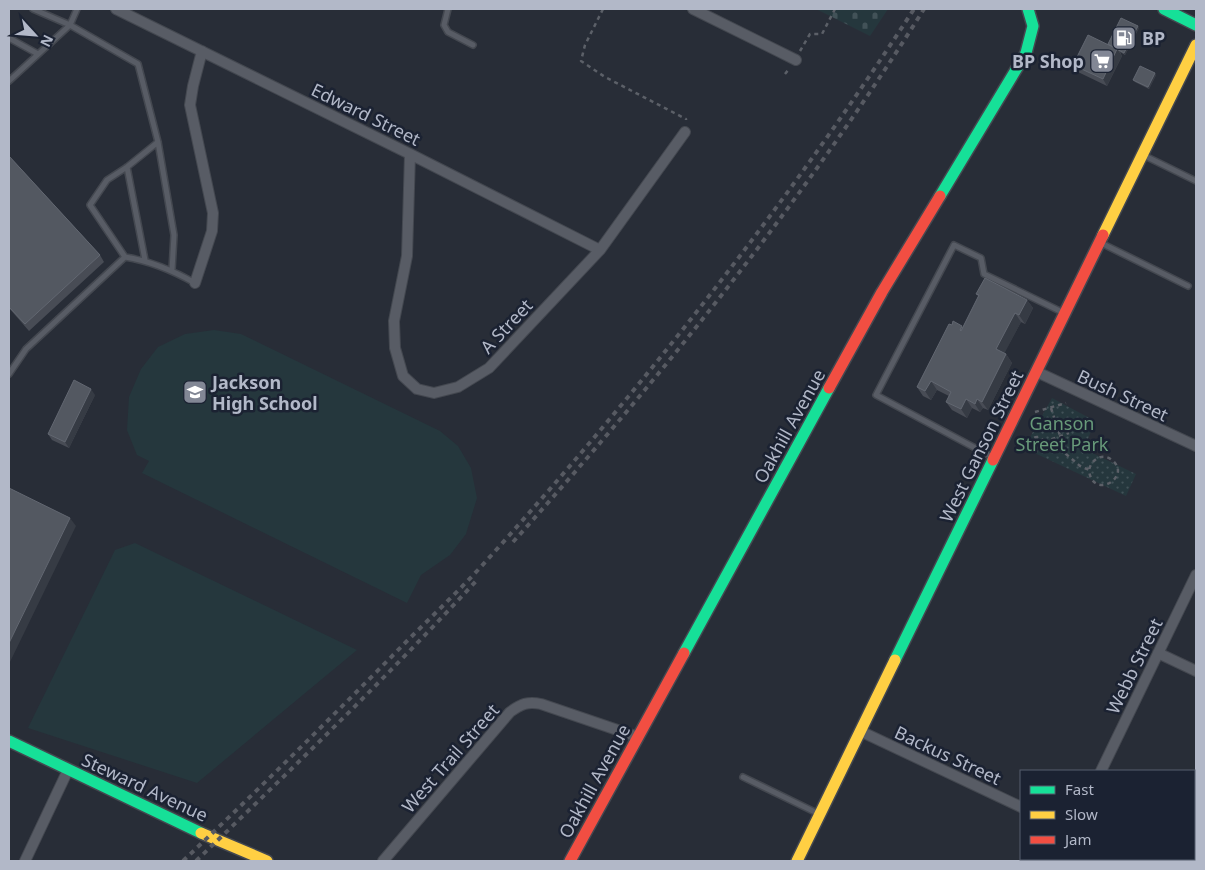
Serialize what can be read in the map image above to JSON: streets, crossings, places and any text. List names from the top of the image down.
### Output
{
  "streets": {
    "street": [
      "Edward Street",
      "A Street",
      "Bush Street",
      "Oakhill Avenue",
      "West Ganson Street",
      "Webb Street",
      "Backus Street",
      "West Trail Street",
      "Steward Avenue"
    ]
  },
  "crossings": [
    ["Edward Street", "A Street"],
    ["Bush Street", "West Ganson Street"],
    ["Oakhill Avenue", "West Trail Street"],
    ["West Ganson Street", "Backus Street"]
  ],
  "parks": ["Ganson Street Park"],
  "places": {
    "fuel station": ["BP"],
    "supermarket": ["BP Shop"],
    "school or university": ["Jackson High School"]
  },
  "legend": ["Fast", "Slow", "Jam"],
  "north": "bottom right"
}
